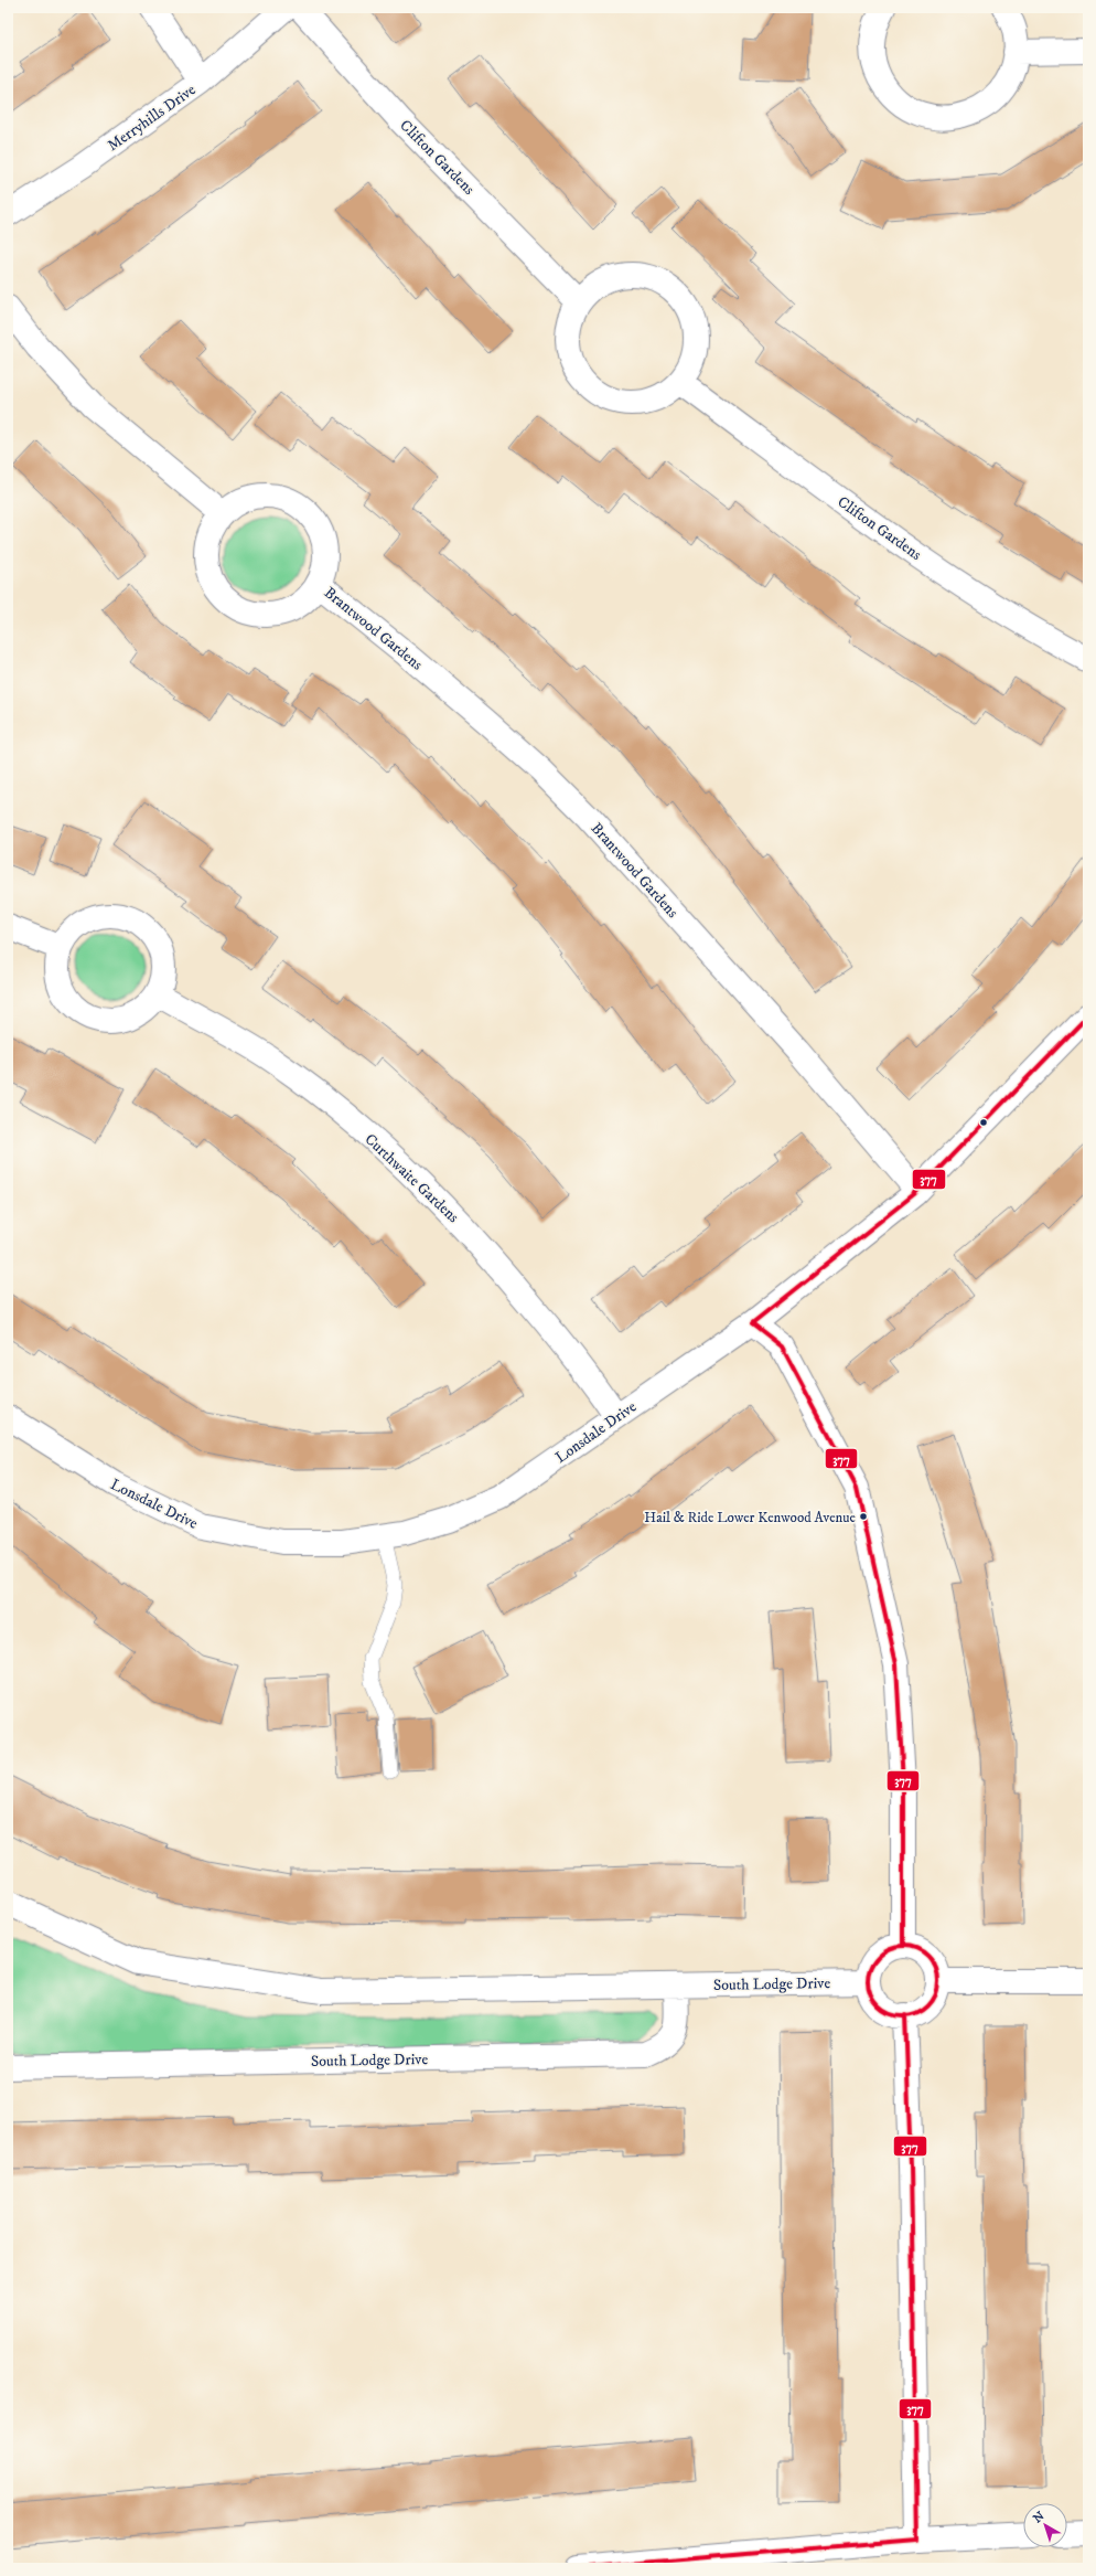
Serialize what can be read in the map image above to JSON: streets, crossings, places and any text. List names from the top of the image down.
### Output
{
  "streets": {
    "street": [
      "Merryhills Drive",
      "Clifton Gardens",
      "Brantwood Gardens",
      "Curthwaite Gardens",
      "Lonsdale Drive",
      "South Lodge Drive"
    ]
  },
  "crossings": [
    ["Brantwood Gardens", "Lonsdale Drive"],
    ["Curthwaite Gardens", "Lonsdale Drive"]
  ],
  "places": ["Hail & Ride Lower Kenwood Avenue"],
  "lines": ["transit line 377"],
  "north": "top left"
}
